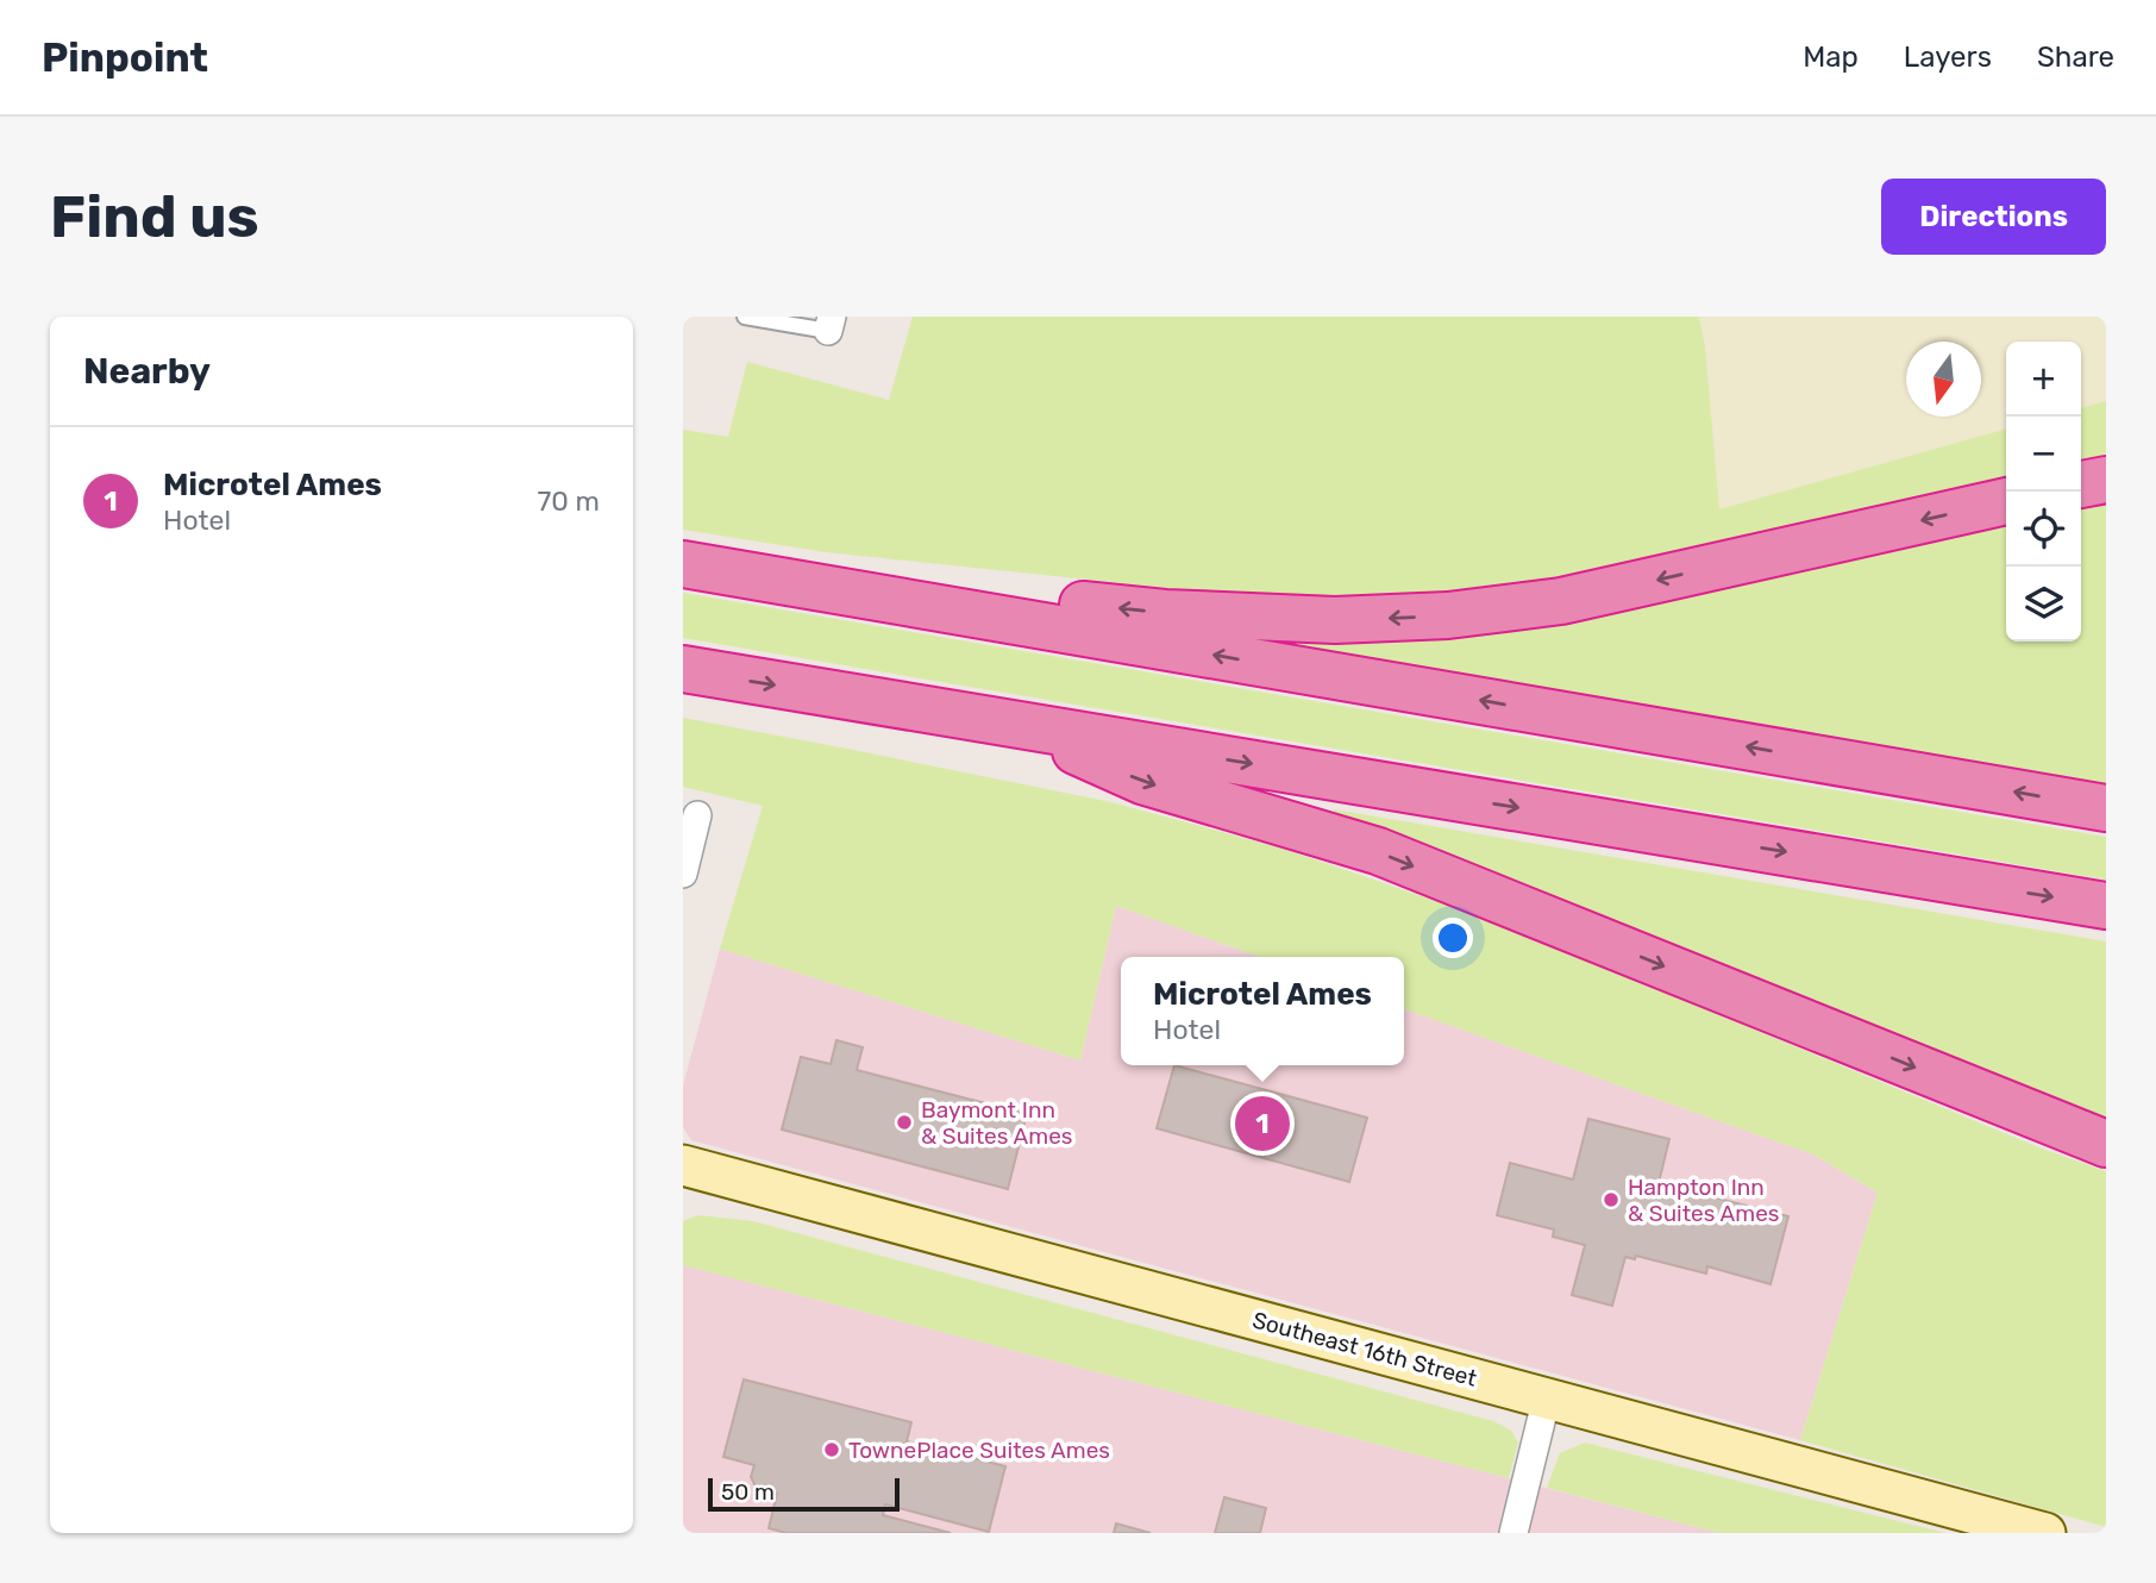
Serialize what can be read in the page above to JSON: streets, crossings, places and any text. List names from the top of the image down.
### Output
{
  "streets": {
    "street": ["Southeast 16th Street"]
  },
  "places": ["Baymont Inn & Suites Ames", "Hampton Inn & Suites Ames", "TownePlace Suites Ames"],
  "scale_bar": "50 m",
  "north": "bottom",
  "page": {
    "header": "Pinpoint",
    "nav": ["Map", "Layers", "Share"],
    "buttons": "Directions",
    "title": "Find us",
    "heading": "Nearby",
    "map_buttons": ["+", "−"],
    "list": [
      {
        "mark": "1",
        "name": "Microtel Ames",
        "note": "Hotel",
        "value": "70 m"
      }
    ],
    "popup": ["Microtel Ames", "Hotel"],
    "pins": "1",
    "scale": "50 m"
  }
}
